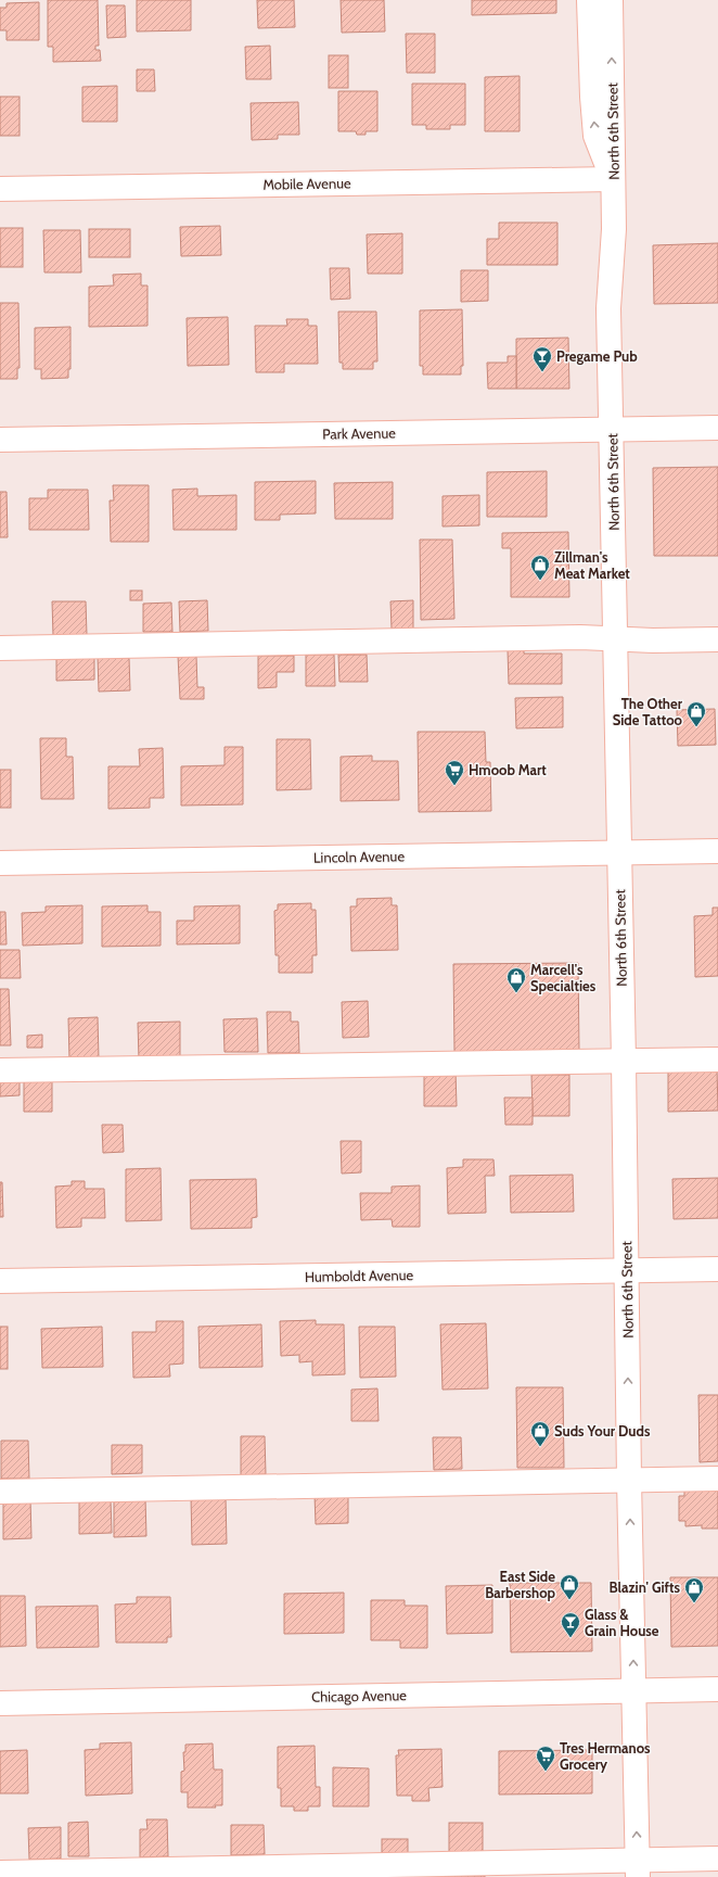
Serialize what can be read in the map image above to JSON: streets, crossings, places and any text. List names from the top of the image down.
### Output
{
  "streets": {
    "street": [
      "North 6th Street",
      "Mobile Avenue",
      "Park Avenue",
      "Lincoln Avenue",
      "Humboldt Avenue",
      "Chicago Avenue"
    ]
  },
  "crossings": [
    ["North 6th Street", "Mobile Avenue"],
    ["North 6th Street", "Park Avenue"],
    ["North 6th Street", "Lincoln Avenue"],
    ["North 6th Street", "Humboldt Avenue"],
    ["North 6th Street", "Chicago Avenue"]
  ],
  "one_way": ["North 6th Street"],
  "places": {
    "bar": ["Pregame Pub", "Glass & Grain House"],
    "shop": [
      "Zillman's Meat Market",
      "The Other Side Tattoo",
      "Marcell's Specialties",
      "Suds Your Duds",
      "East Side Barbershop",
      "Blazin' Gifts"
    ],
    "supermarket": ["Hmoob Mart", "Tres Hermanos Grocery"]
  }
}
